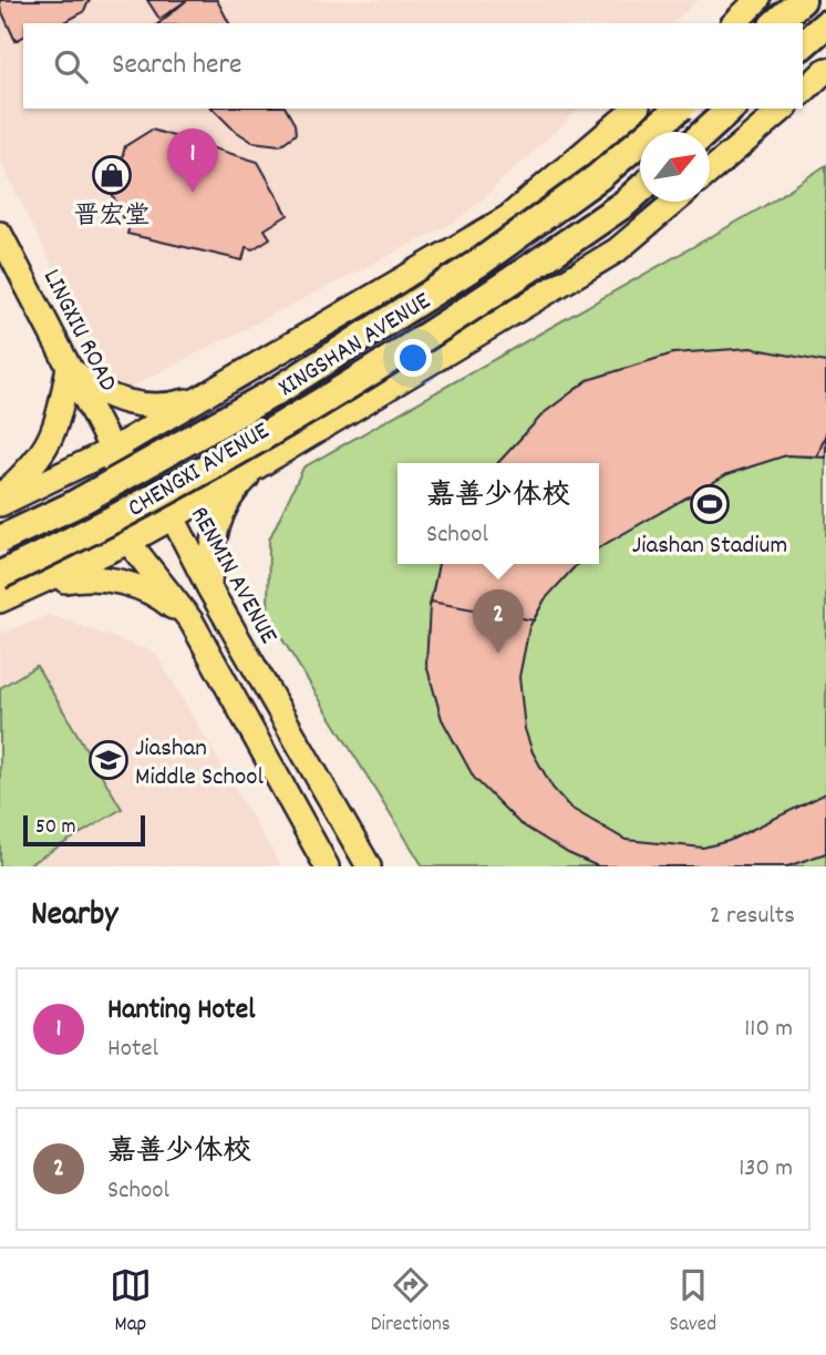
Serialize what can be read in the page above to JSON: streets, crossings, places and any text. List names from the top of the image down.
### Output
{
  "streets": {
    "highway": ["XINGSHAN AVENUE"],
    "main road": ["LINGXIU ROAD", "CHENGXI AVENUE", "RENMIN AVENUE"]
  },
  "crossings": [
    ["LINGXIU ROAD", "RENMIN AVENUE"],
    ["CHENGXI AVENUE", "RENMIN AVENUE"]
  ],
  "places": {
    "shop": ["晋宏堂"],
    "sports": ["Jiashan Stadium"],
    "school or university": ["Jiashan Middle School"]
  },
  "scale_bar": "50 m",
  "north": "top right",
  "page": {
    "search": "Search here",
    "pins": ["1", "2"],
    "popup": ["嘉善少体校", "School"],
    "scale": "50 m",
    "heading": ["Nearby", "2 results"],
    "list": [
      {
        "mark": "1",
        "name": "Hanting Hotel",
        "note": "Hotel",
        "value": "110 m"
      },
      {
        "mark": "2",
        "name": "嘉善少体校",
        "note": "School",
        "value": "130 m"
      }
    ],
    "nav": ["Map", "Directions", "Saved"]
  }
}
